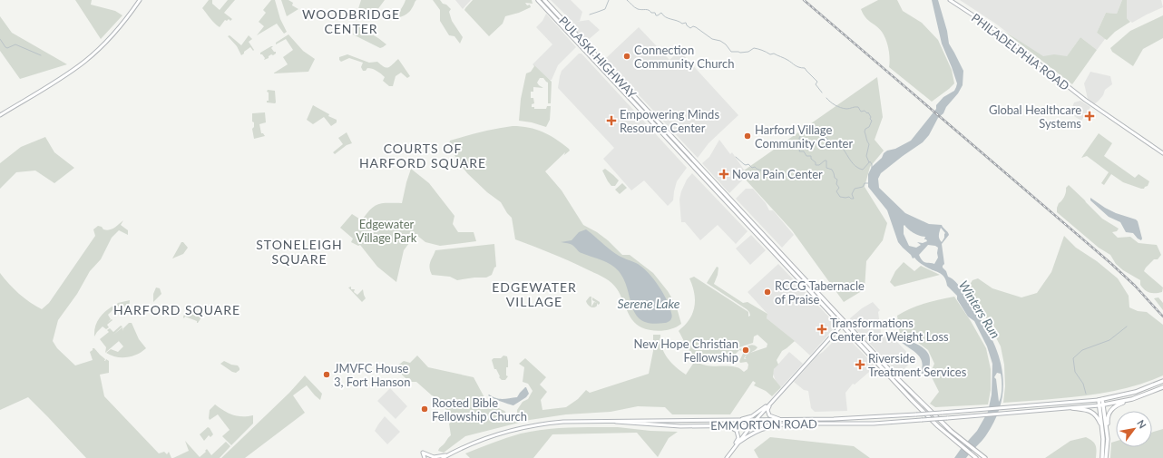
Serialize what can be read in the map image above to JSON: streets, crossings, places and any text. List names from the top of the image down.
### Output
{
  "streets": {
    "highway": ["PULASKI HIGHWAY"],
    "main road": ["PHILADELPHIA ROAD", "EMMORTON ROAD"]
  },
  "districts": [
    "WOODBRIDGE CENTER",
    "COURTS OF HARFORD SQUARE",
    "STONELEIGH SQUARE",
    "EDGEWATER VILLAGE",
    "HARFORD SQUARE"
  ],
  "water": ["Serene Lake", "Winters Run"],
  "parks": ["Edgewater Village Park"],
  "places": {
    "other": [
      "Connection Community Church",
      "Harford Village Community Center",
      "RCCG Tabernacle of Praise",
      "New Hope Christian Fellowship",
      "JMVFC House 3, Fort Hanson",
      "Rooted Bible Fellowship Church"
    ],
    "health": [
      "Global Healthcare Systems",
      "Empowering Minds Resource Center",
      "Nova Pain Center",
      "Transformations Center for Weight Loss",
      "Riverside Treatment Services"
    ]
  },
  "north": "top right"
}
